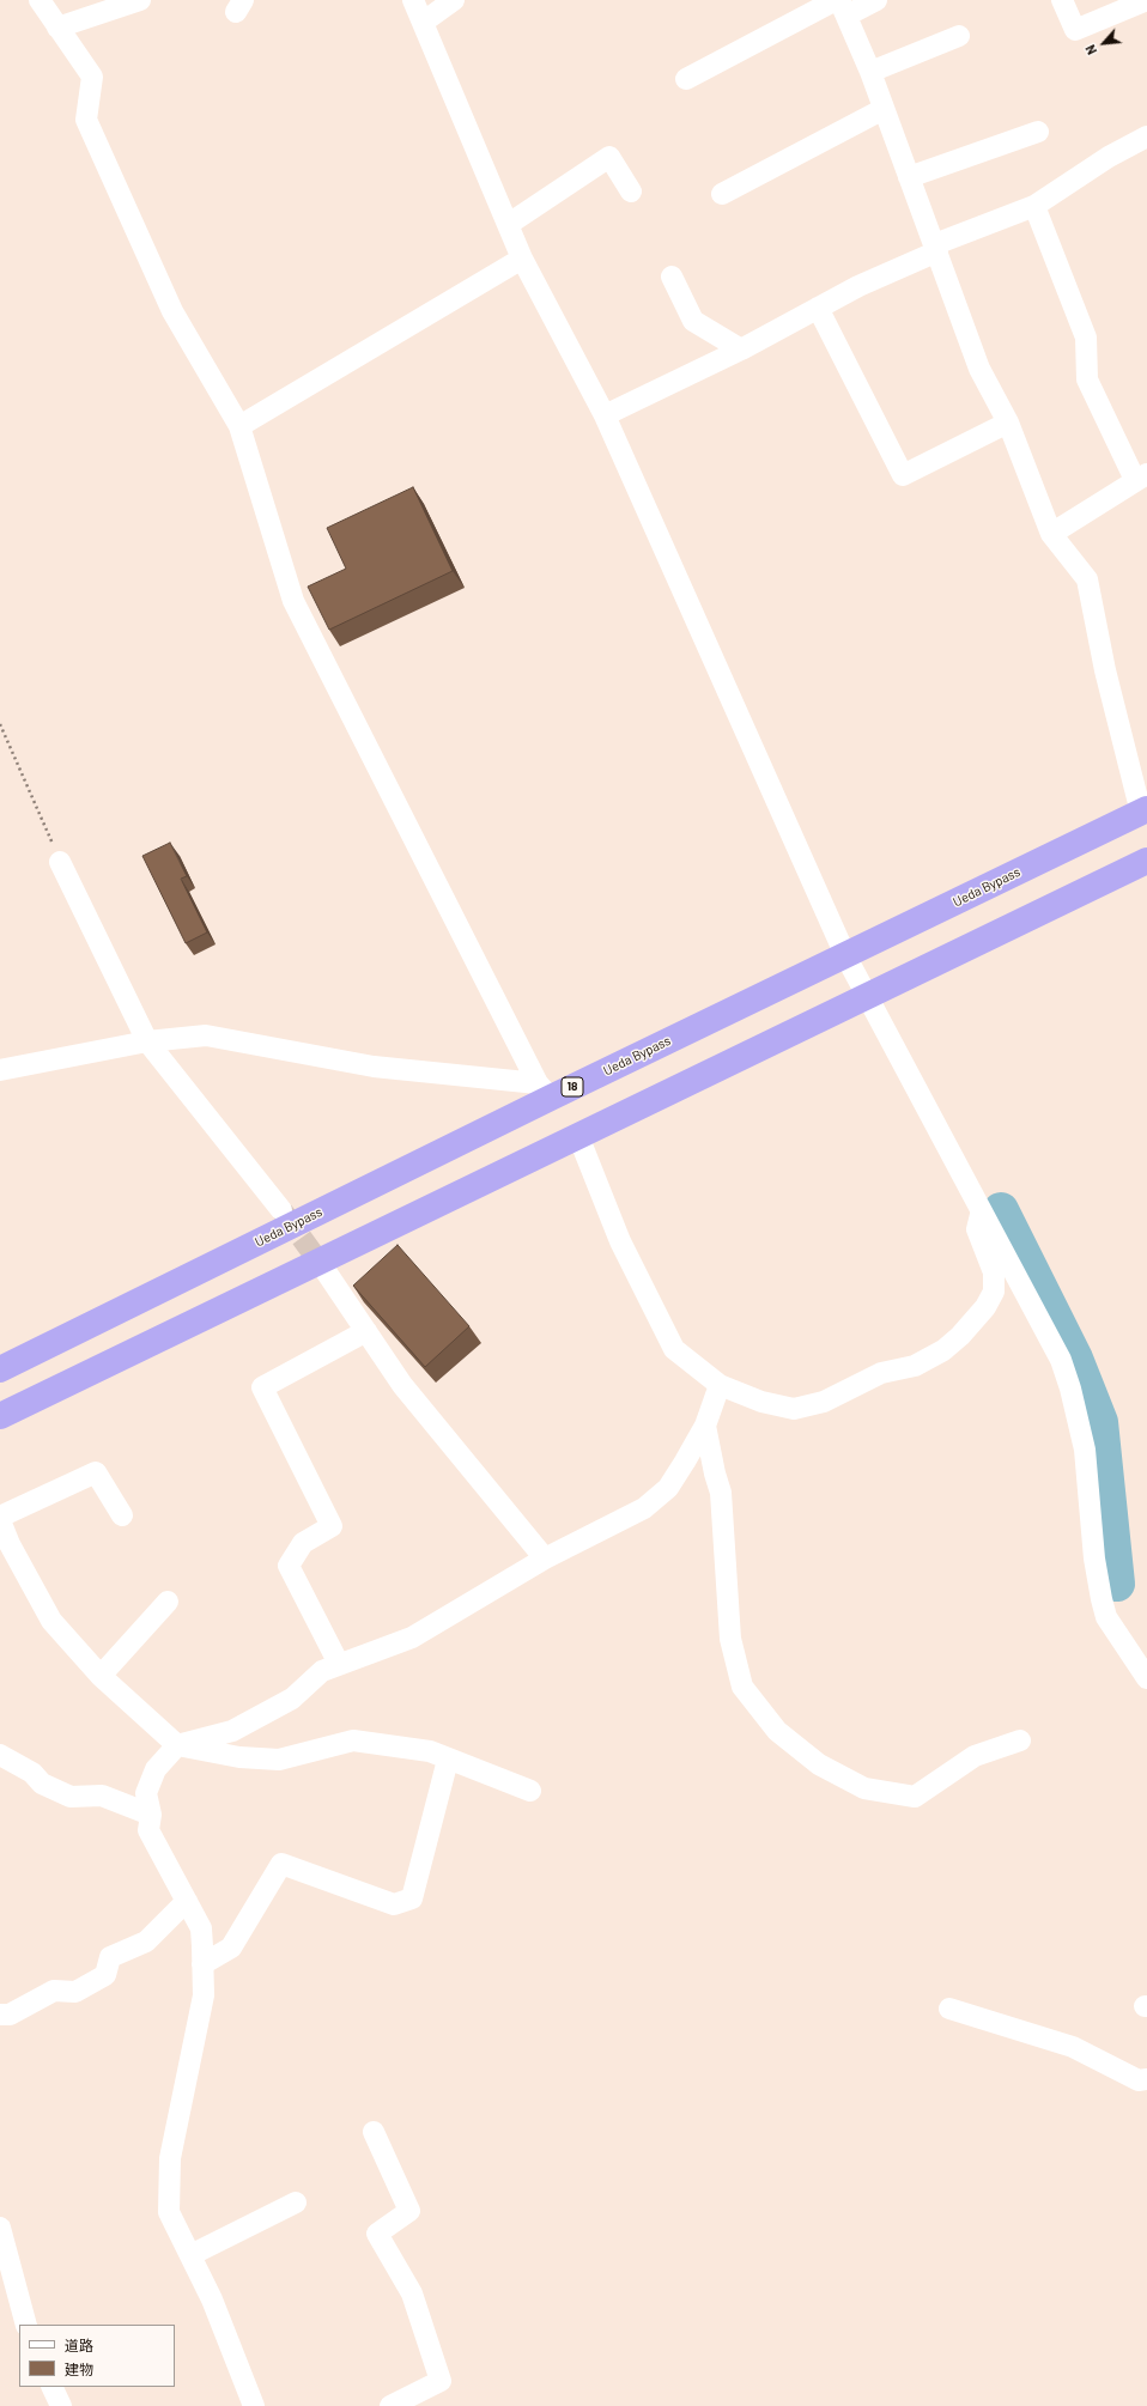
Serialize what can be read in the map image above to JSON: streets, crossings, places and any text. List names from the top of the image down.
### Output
{
  "streets": {
    "highway": ["Ueda Bypass", "18"]
  },
  "legend": ["道路", "建物"],
  "north": "bottom left"
}
